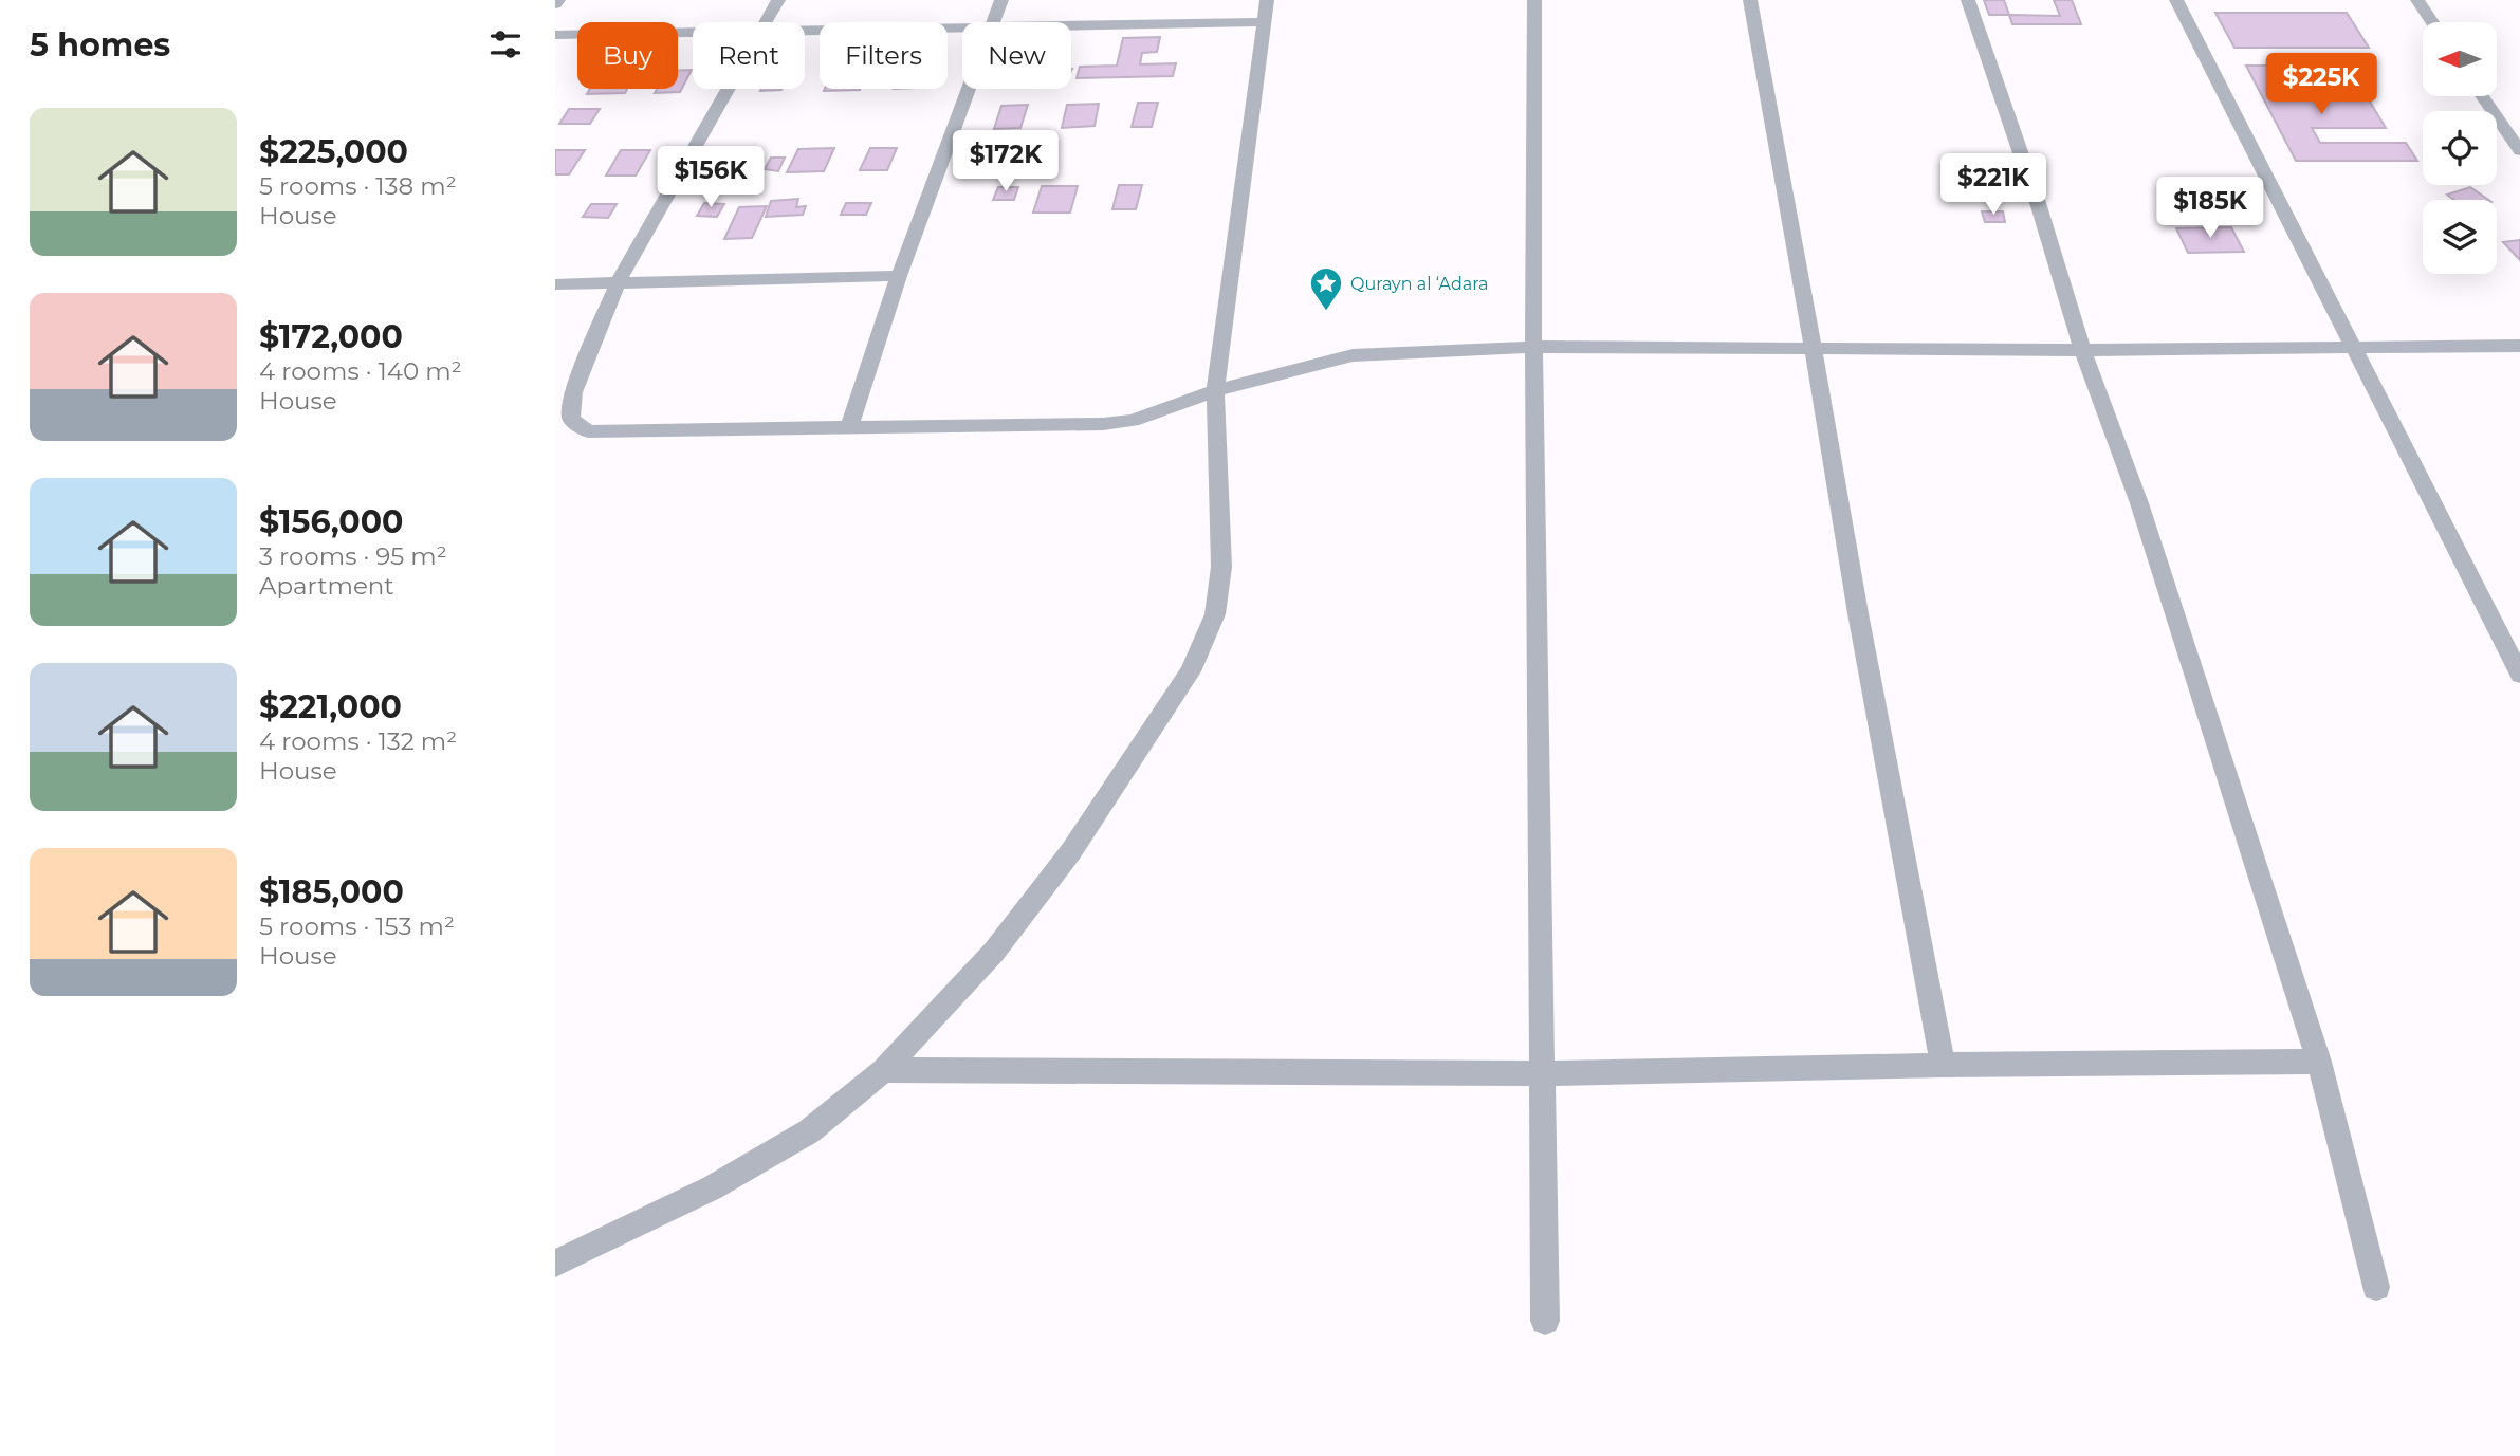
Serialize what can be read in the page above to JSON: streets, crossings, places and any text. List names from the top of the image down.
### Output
{
  "places": {
    "place": ["Qurayn al ‘Adara"]
  },
  "north": "left",
  "page": {
    "heading": "5 homes",
    "chip": [
      "Buy",
      "Rent",
      "Filters",
      "New"
    ],
    "price": [
      "$225K",
      "$172K",
      "$156K",
      "$221K",
      "$185K"
    ],
    "list": [
      {
        "name": "$225,000",
        "note": "5 rooms · 138 m² · House"
      },
      {
        "name": "$172,000",
        "note": "4 rooms · 140 m² · House"
      },
      {
        "name": "$156,000",
        "note": "3 rooms · 95 m² · Apartment"
      },
      {
        "name": "$221,000",
        "note": "4 rooms · 132 m² · House"
      },
      {
        "name": "$185,000",
        "note": "5 rooms · 153 m² · House"
      }
    ]
  }
}
